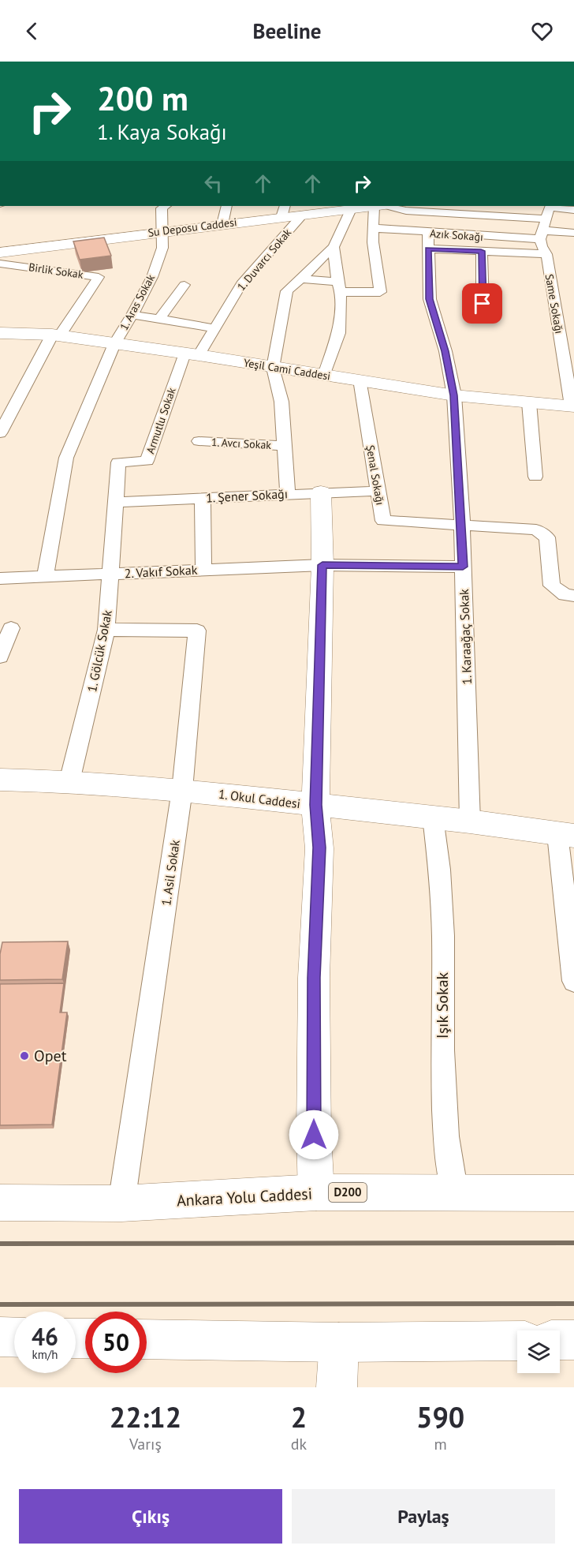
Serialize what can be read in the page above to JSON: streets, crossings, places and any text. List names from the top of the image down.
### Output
{
  "streets": {
    "main road": [
      "Su Deposu Caddesi",
      "Yeşil Cami Caddesi",
      "1. Okul Caddesi",
      "D200",
      "Ankara Yolu Caddesi"
    ],
    "street": [
      "Azık Sokağı",
      "1. Duvarcı Sokak",
      "Birlik Sokak",
      "1. Aras Sokak",
      "Same Sokağı",
      "Armutlu Sokak",
      "1. Avcı Sokak",
      "Şenal Sokağı",
      "1. Şener Sokağı",
      "2. Vakıf Sokak",
      "1. Karaağaç Sokak",
      "1. Gölcük Sokak",
      "1. Asil Sokak",
      "Işık Sokak"
    ]
  },
  "crossings": [
    ["Su Deposu Caddesi", "1. Duvarcı Sokak"],
    ["Su Deposu Caddesi", "1. Aras Sokak"],
    ["Azık Sokağı", "Same Sokağı"],
    ["Azık Sokağı", "1. Karaağaç Sokak"],
    ["1. Duvarcı Sokak", "Yeşil Cami Caddesi"],
    ["1. Duvarcı Sokak", "Armutlu Sokak"],
    ["Birlik Sokak", "Yeşil Cami Caddesi"],
    ["1. Aras Sokak", "Yeşil Cami Caddesi"],
    ["1. Aras Sokak", "2. Vakıf Sokak"],
    ["Same Sokağı", "Yeşil Cami Caddesi"],
    ["Yeşil Cami Caddesi", "Armutlu Sokak"],
    ["Yeşil Cami Caddesi", "1. Avcı Sokak"],
    ["Yeşil Cami Caddesi", "Şenal Sokağı"],
    ["Yeşil Cami Caddesi", "1. Karaağaç Sokak"],
    ["Armutlu Sokak", "1. Gölcük Sokak"],
    ["1. Avcı Sokak", "1. Şener Sokağı"],
    ["Şenal Sokağı", "1. Şener Sokağı"],
    ["Şenal Sokağı", "1. Karaağaç Sokak"],
    ["1. Şener Sokağı", "1. Gölcük Sokak"],
    ["2. Vakıf Sokak", "1. Karaağaç Sokak"],
    ["2. Vakıf Sokak", "1. Gölcük Sokak"],
    ["1. Karaağaç Sokak", "1. Okul Caddesi"],
    ["1. Gölcük Sokak", "1. Okul Caddesi"],
    ["1. Gölcük Sokak", "1. Asil Sokak"],
    ["1. Okul Caddesi", "1. Asil Sokak"],
    ["1. Okul Caddesi", "Işık Sokak"],
    ["1. Asil Sokak", "Ankara Yolu Caddesi"],
    ["Işık Sokak", "Ankara Yolu Caddesi"]
  ],
  "places": ["Opet"],
  "page": {
    "header": "Beeline",
    "turn": ["200 m", "1. Kaya Sokağı"],
    "speed": "46 km/h",
    "limit": "50",
    "eta": [
      "22:12",
      "Varış",
      "2",
      "dk",
      "590",
      "m"
    ],
    "buttons": ["Çıkış", "Paylaş"]
  }
}
